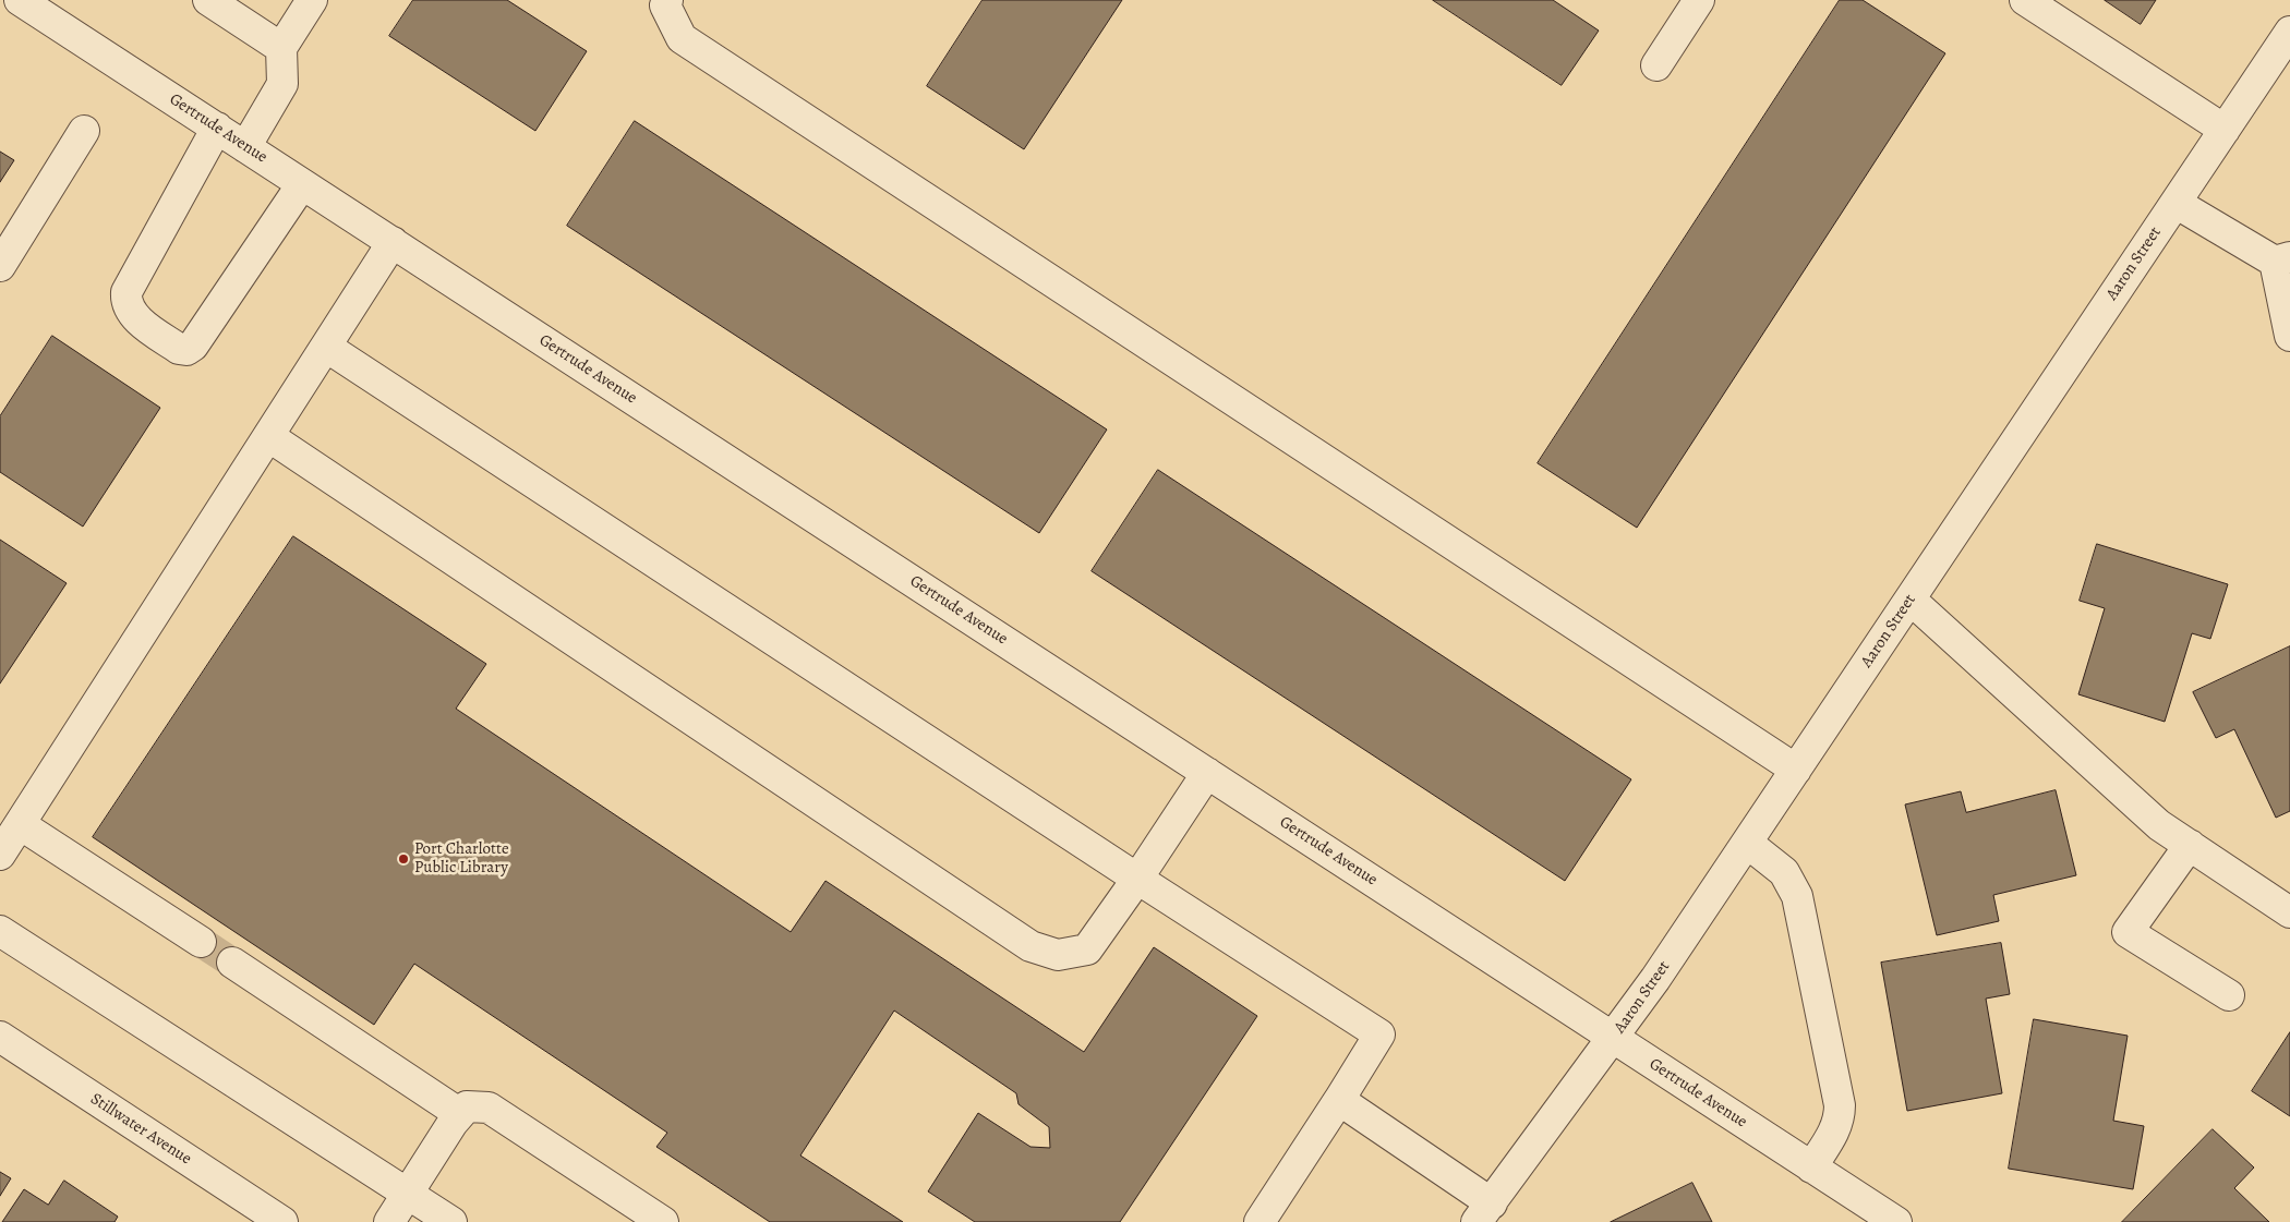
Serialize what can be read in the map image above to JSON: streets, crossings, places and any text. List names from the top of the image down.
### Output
{
  "streets": {
    "street": ["Gertrude Avenue", "Aaron Street", "Stillwater Avenue"]
  },
  "crossings": [
    ["Gertrude Avenue", "Aaron Street"]
  ],
  "places": ["Port Charlotte Public Library"]
}
